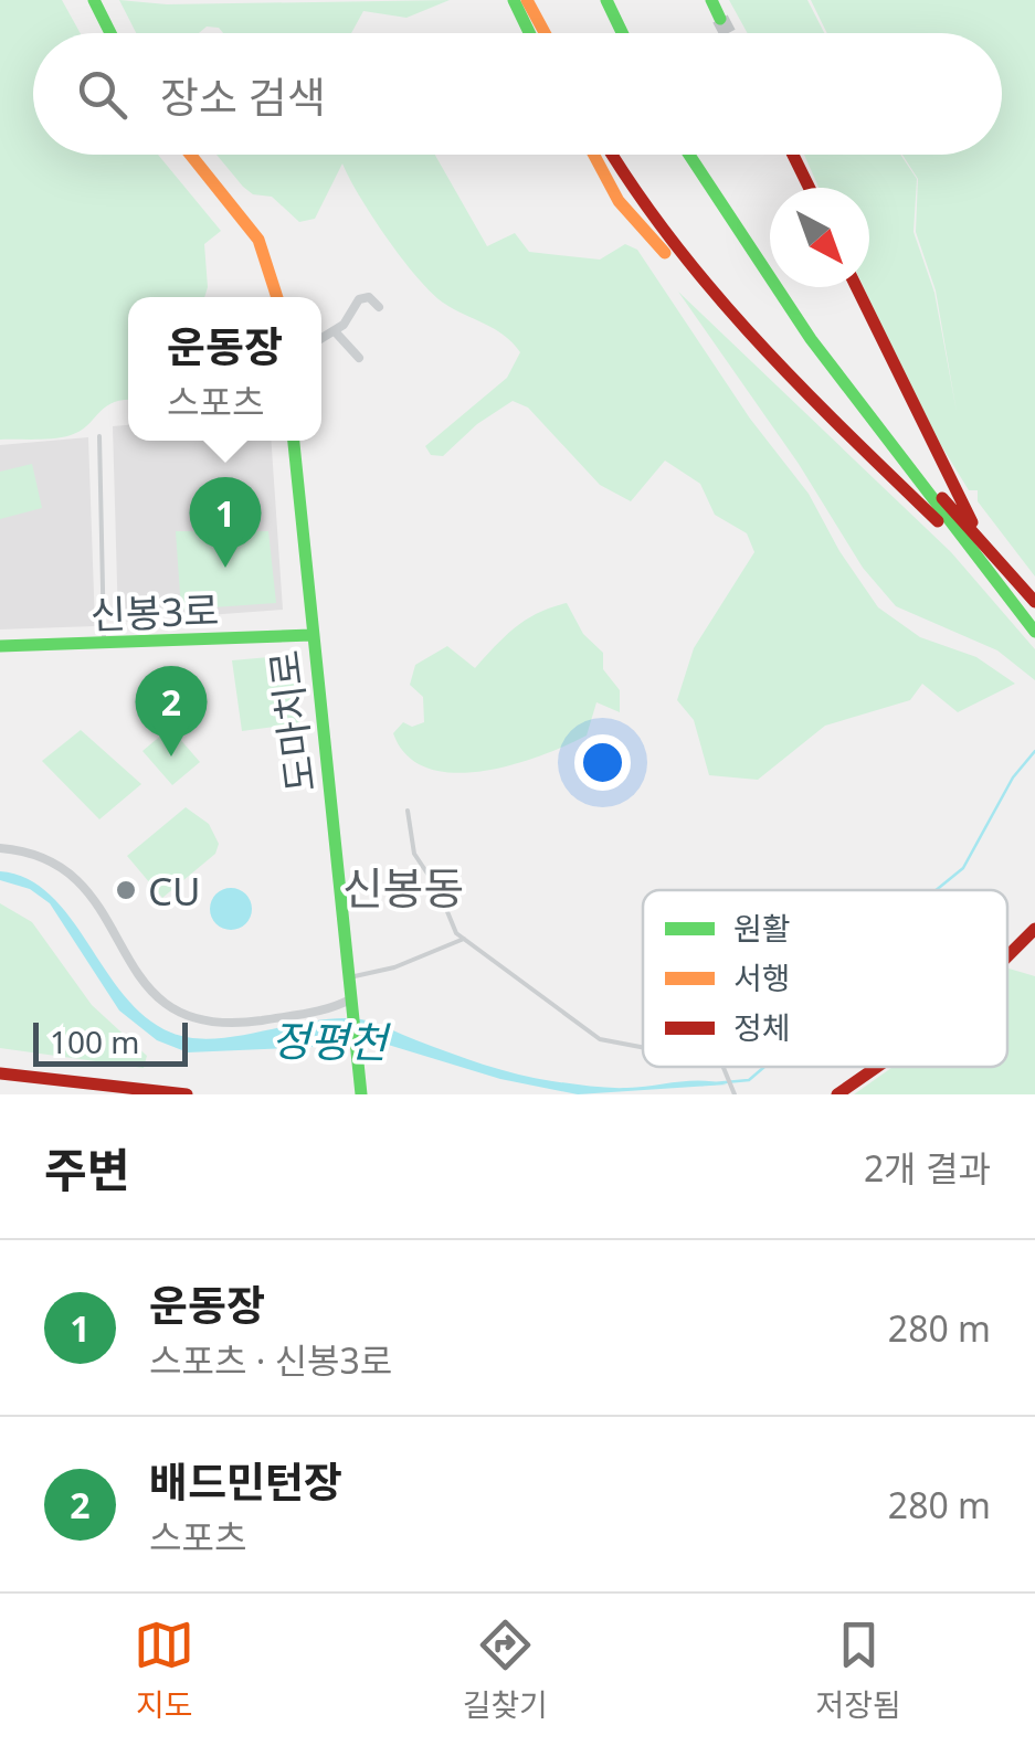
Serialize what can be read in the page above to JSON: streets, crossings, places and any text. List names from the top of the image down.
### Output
{
  "streets": {
    "main road": ["신봉3로", "도마치로"]
  },
  "crossings": [
    ["신봉3로", "도마치로"]
  ],
  "districts": ["신봉동"],
  "water": ["정평천"],
  "places": ["CU"],
  "legend": ["원활", "서행", "정체"],
  "scale_bar": "100 m",
  "north": "bottom right",
  "page": {
    "search": "장소 검색",
    "popup": ["운동장", "스포츠"],
    "pins": ["1", "2"],
    "scale": "100 m",
    "heading": ["주변", "2개 결과"],
    "list": [
      {
        "mark": "1",
        "name": "운동장",
        "note": "스포츠 · 신봉3로",
        "value": "280 m"
      },
      {
        "mark": "2",
        "name": "배드민턴장",
        "note": "스포츠",
        "value": "280 m"
      }
    ],
    "nav": ["지도", "길찾기", "저장됨"]
  }
}
